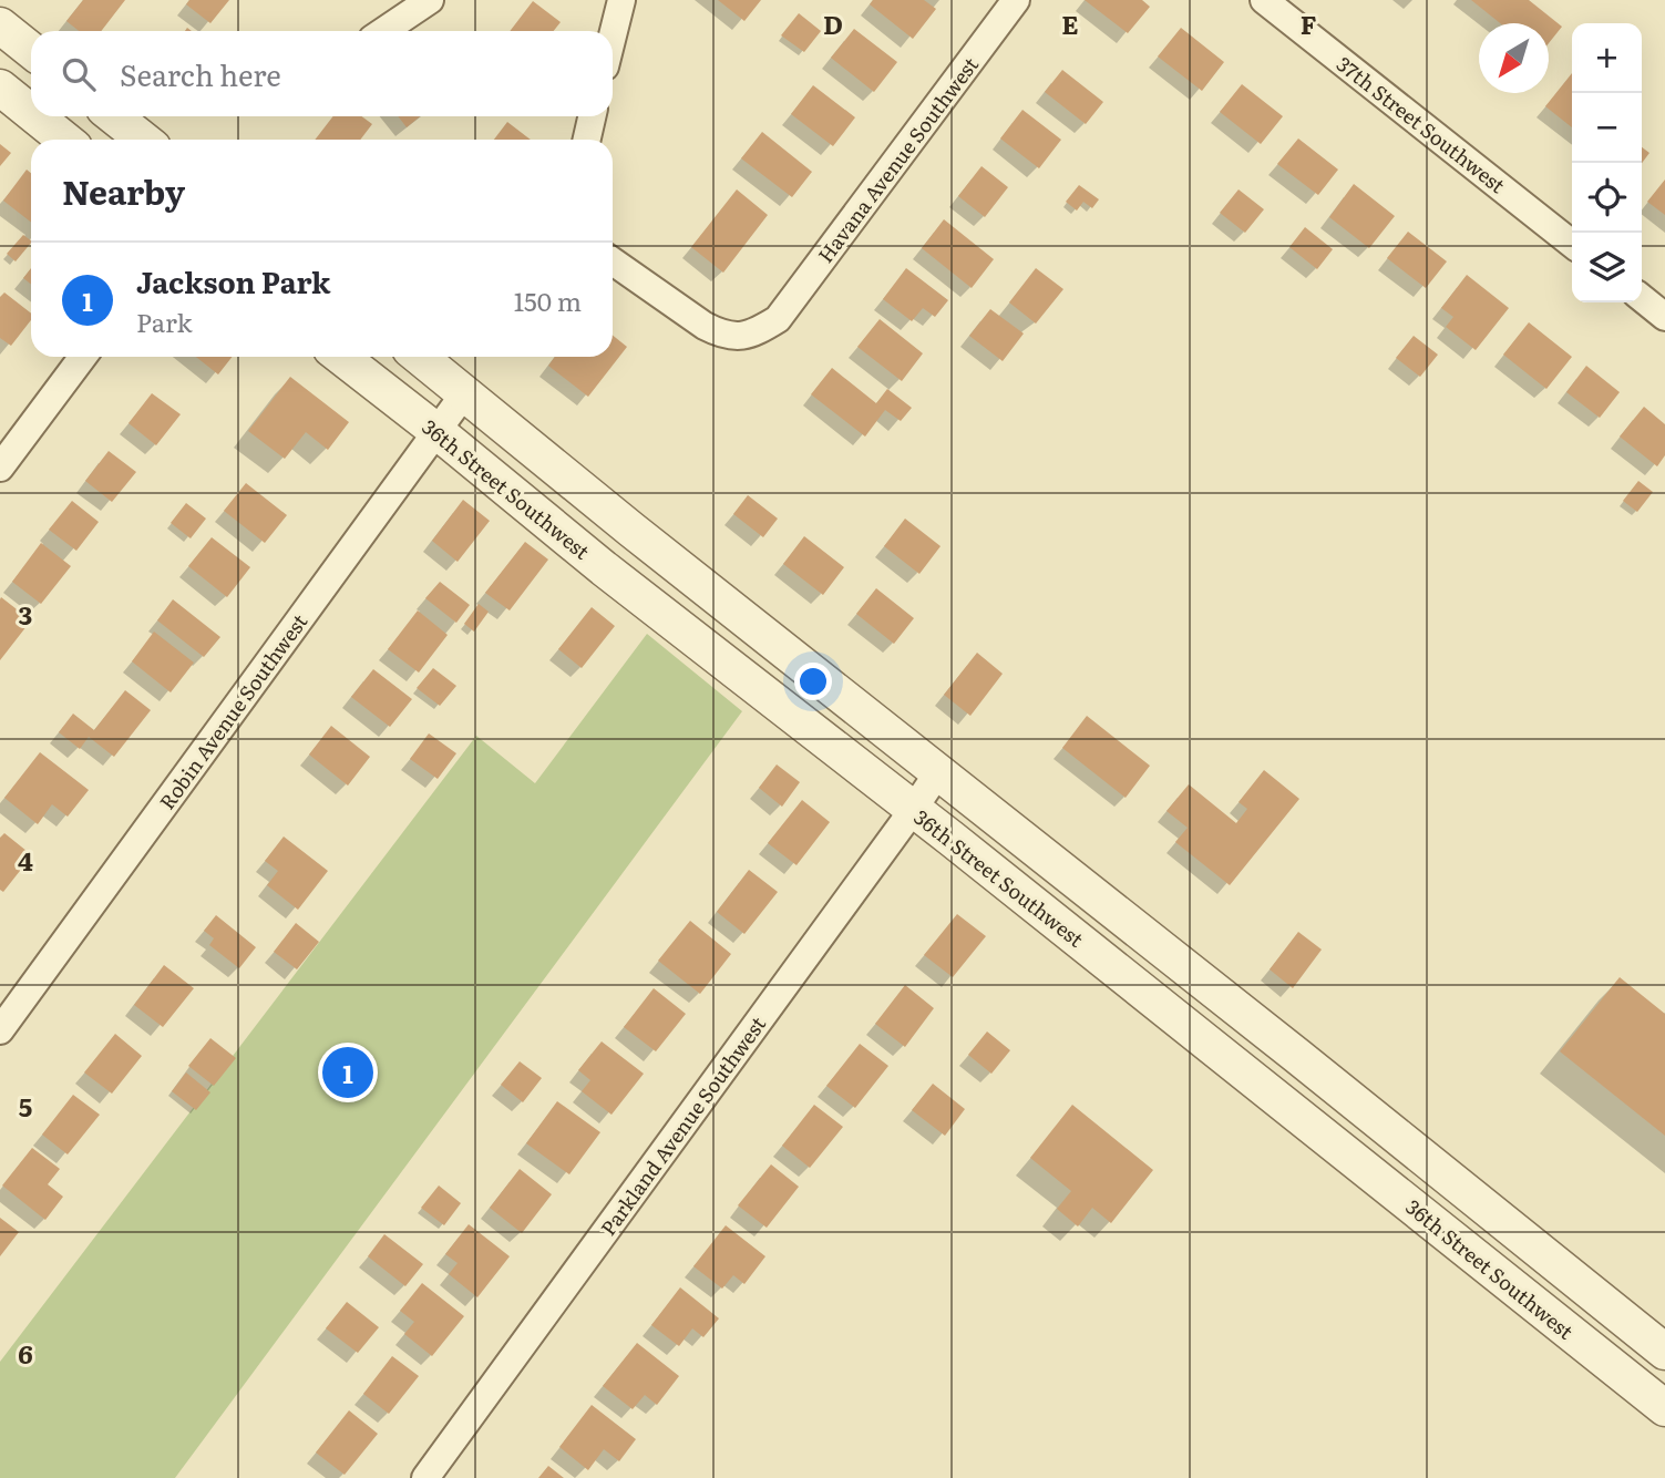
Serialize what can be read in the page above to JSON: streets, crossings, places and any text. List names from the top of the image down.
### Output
{
  "streets": {
    "street": [
      "37th Street Southwest",
      "Havana Avenue Southwest",
      "36th Street Southwest",
      "Robin Avenue Southwest",
      "Parkland Avenue Southwest"
    ]
  },
  "crossings": [
    ["36th Street Southwest", "Robin Avenue Southwest"],
    ["36th Street Southwest", "Parkland Avenue Southwest"]
  ],
  "north": "bottom left",
  "page": {
    "map_buttons": ["+", "−"],
    "search": "Search here",
    "heading": "Nearby",
    "list": [
      {
        "mark": "1",
        "name": "Jackson Park",
        "note": "Park",
        "value": "150 m"
      }
    ],
    "pins": "1"
  },
  "grid": {
    "columns": ["D", "E", "F"],
    "rows": [
      "3",
      "4",
      "5",
      "6"
    ]
  }
}
